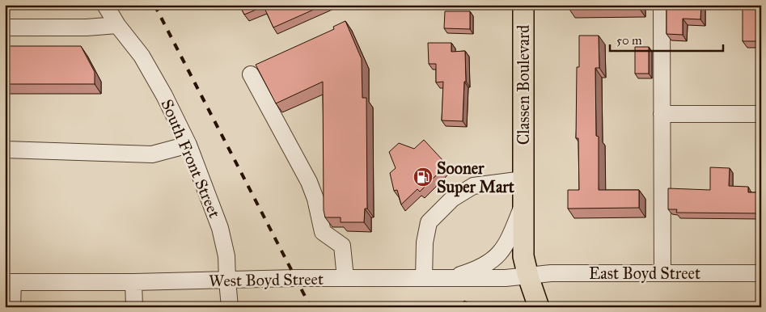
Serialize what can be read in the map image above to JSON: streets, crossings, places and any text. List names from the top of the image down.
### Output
{
  "streets": {
    "main road": ["Classen Boulevard"],
    "street": ["South Front Street", "East Boyd Street", "West Boyd Street"]
  },
  "crossings": [
    ["Classen Boulevard", "East Boyd Street"],
    ["Classen Boulevard", "West Boyd Street"],
    ["South Front Street", "West Boyd Street"],
    ["East Boyd Street", "West Boyd Street"]
  ],
  "places": {
    "fuel station": ["Sooner Super Mart"]
  },
  "scale_bar": "50 m"
}
